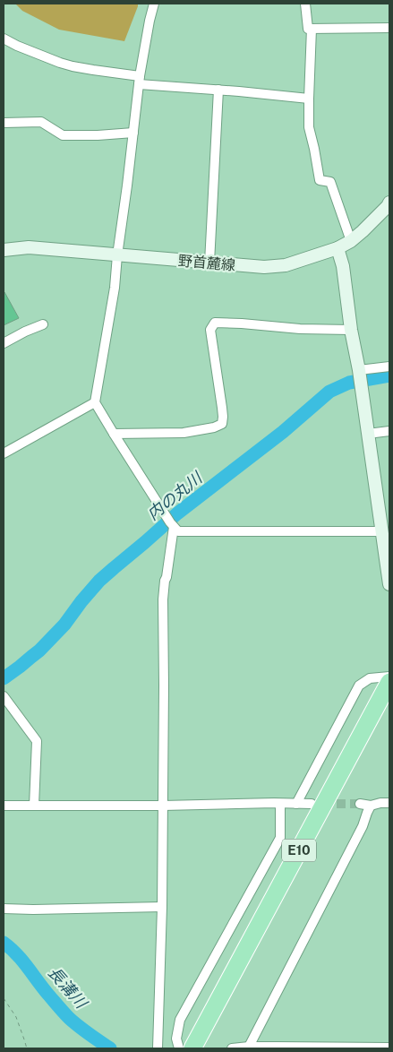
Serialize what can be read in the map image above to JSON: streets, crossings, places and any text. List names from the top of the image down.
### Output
{
  "streets": {
    "highway": ["E10"],
    "main road": ["野首麓線"]
  },
  "water": ["内の丸川", "長溝川"]
}
